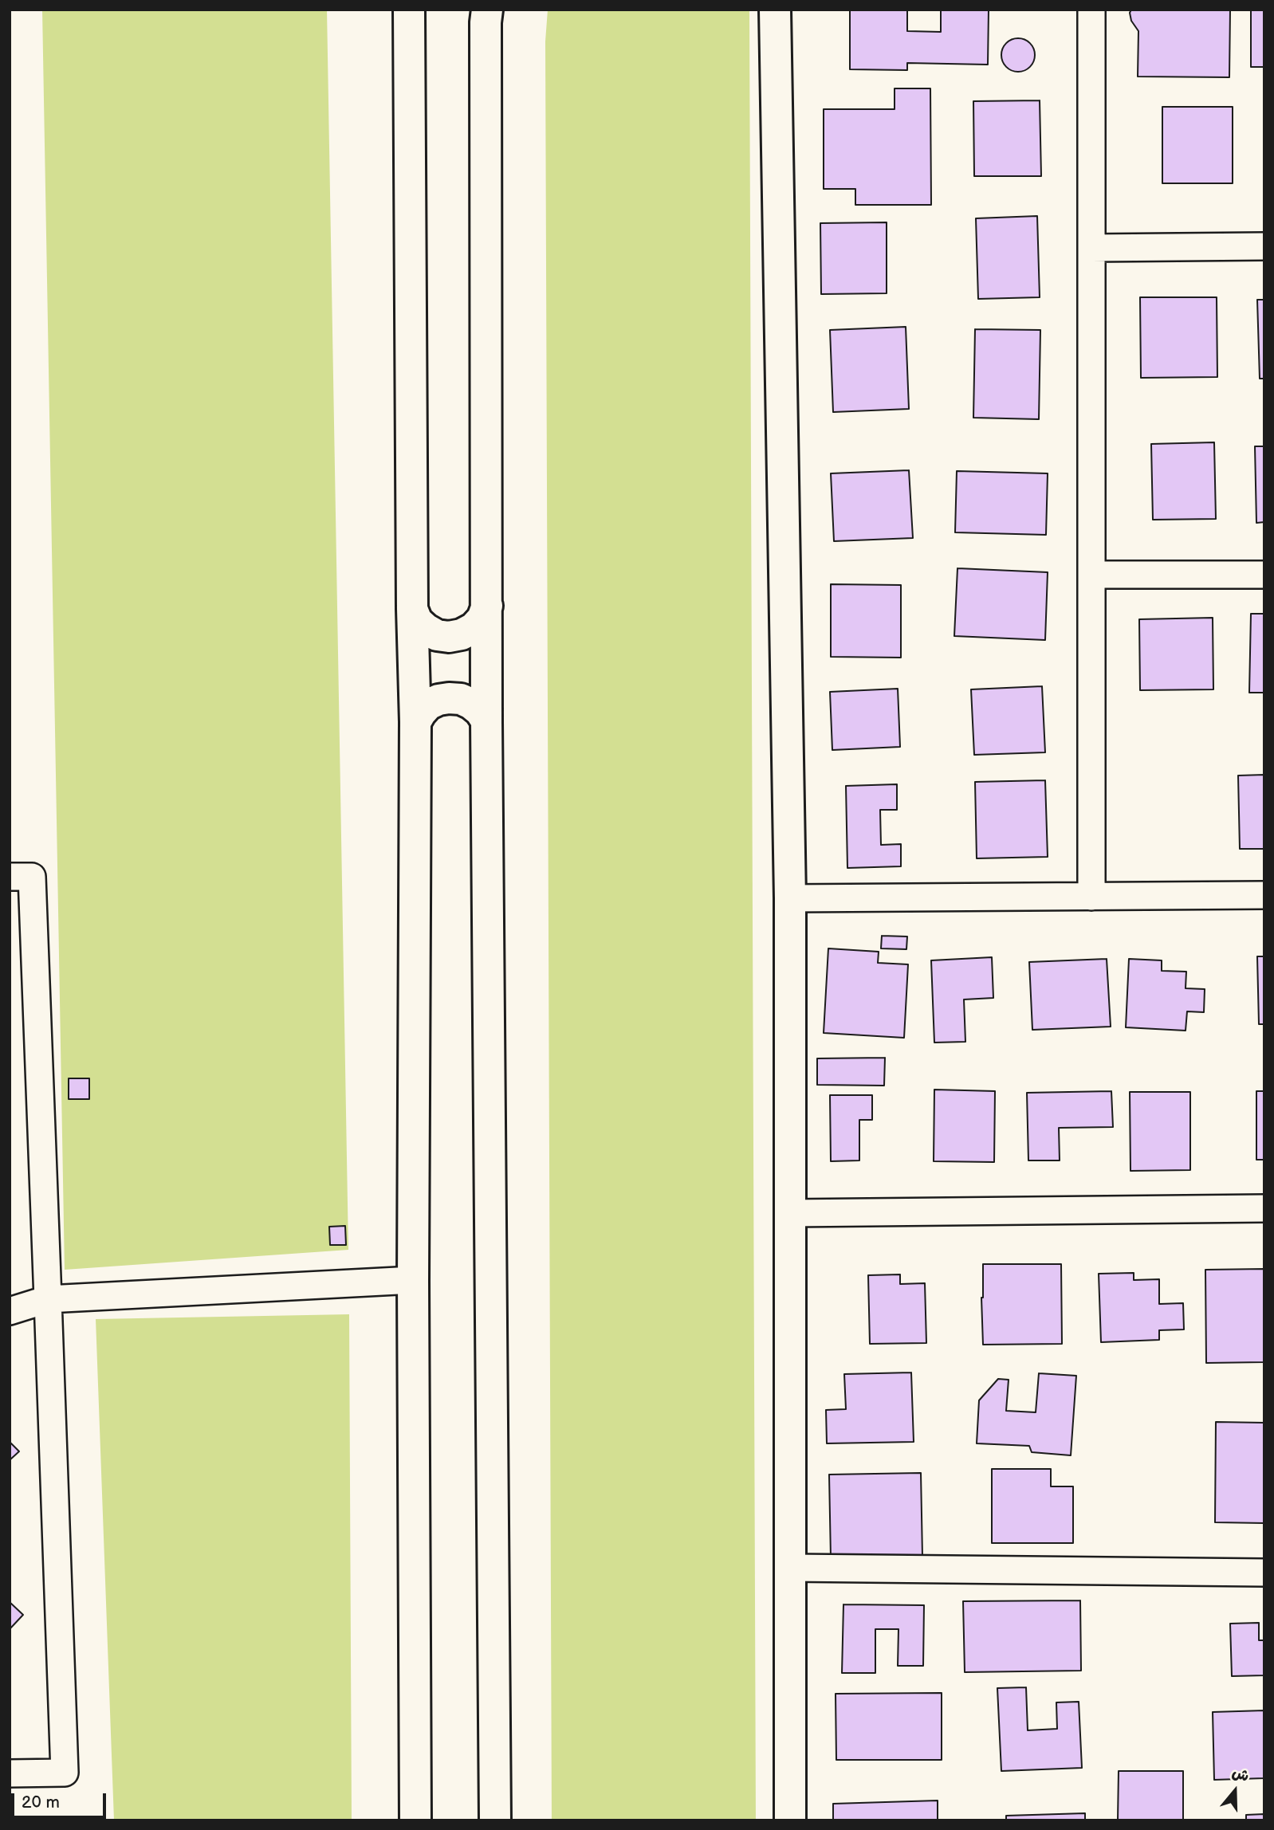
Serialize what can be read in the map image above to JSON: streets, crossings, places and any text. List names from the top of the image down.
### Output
{
  "scale_bar": "20 m",
  "north": "top"
}
